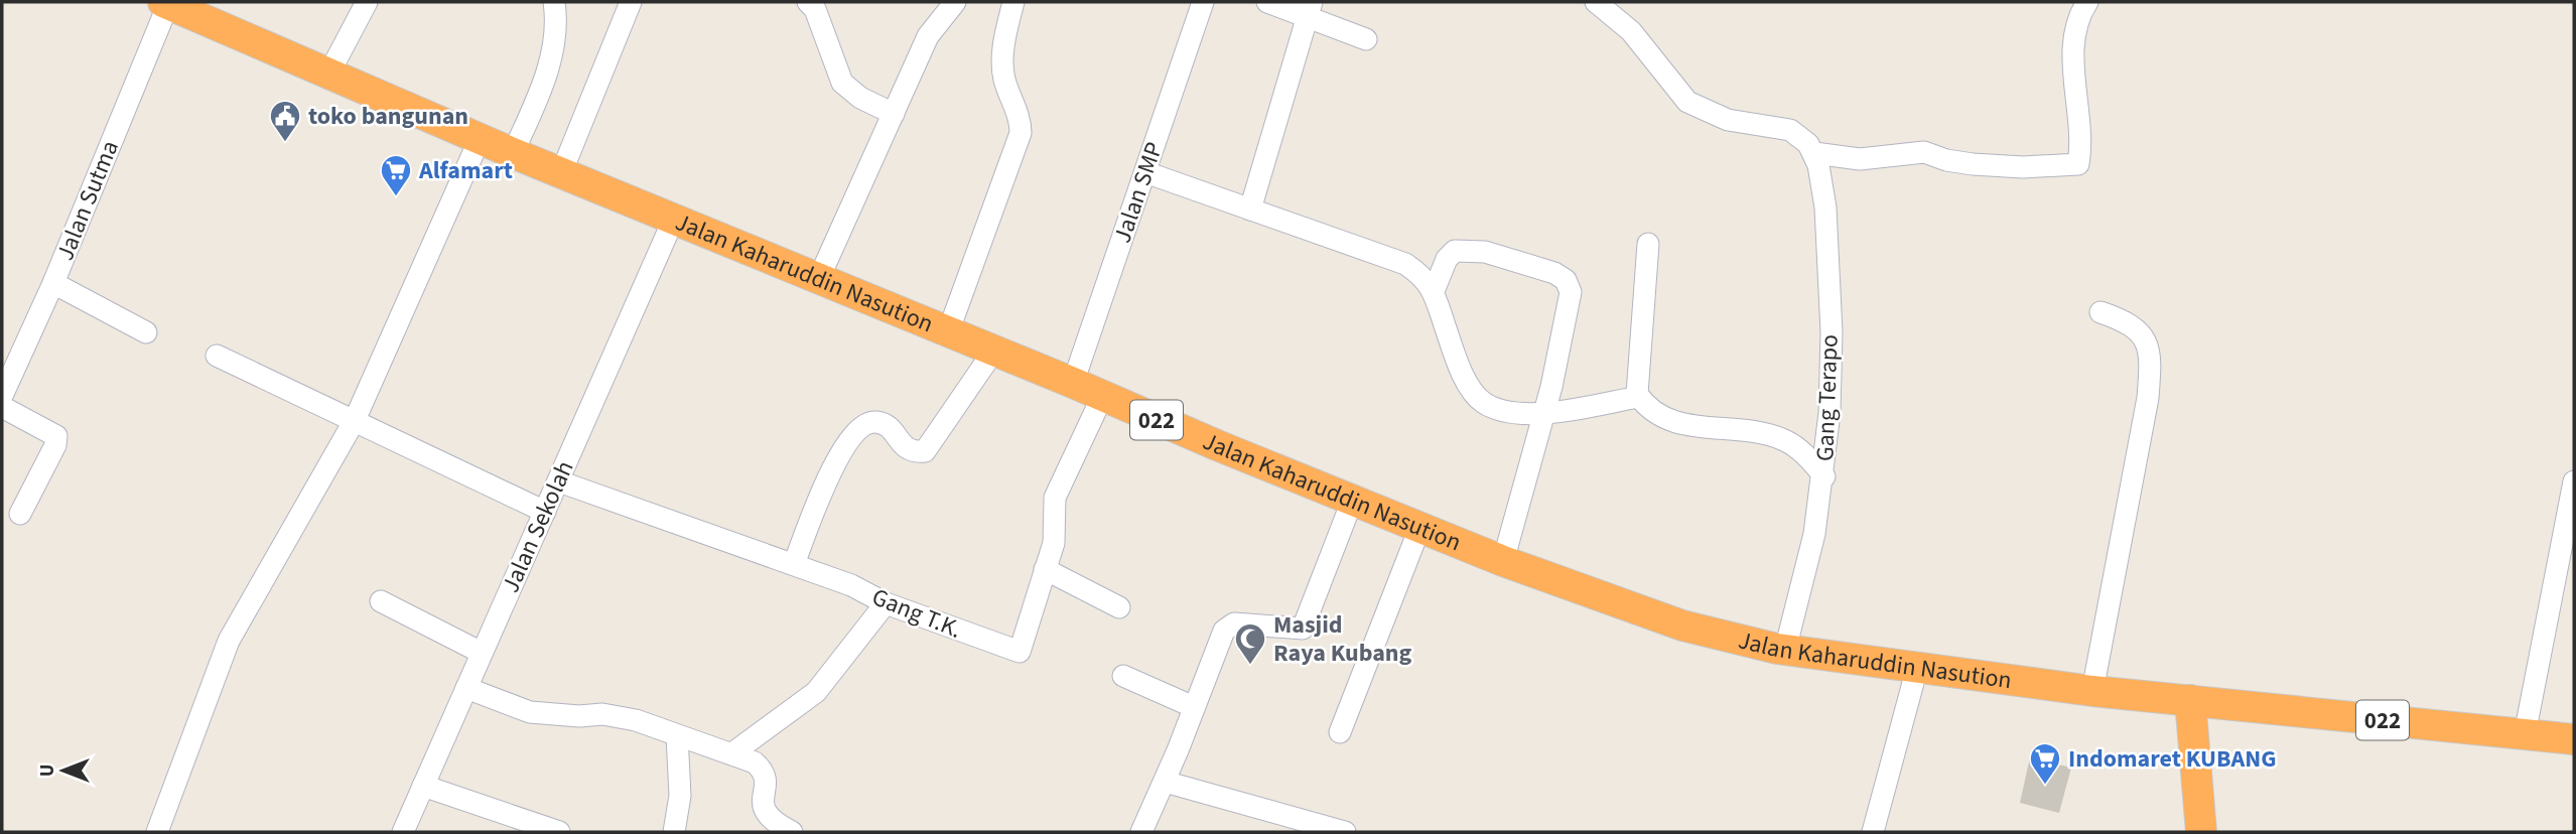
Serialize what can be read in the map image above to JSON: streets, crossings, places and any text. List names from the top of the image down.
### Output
{
  "streets": {
    "highway": ["Jalan Kaharuddin Nasution", "022"],
    "street": [
      "Jalan SMP",
      "Jalan Sutma",
      "Gang Terapo",
      "Jalan Sekolah",
      "Gang T.K."
    ]
  },
  "crossings": [
    ["Jalan SMP", "Jalan Kaharuddin Nasution"],
    ["Jalan Sutma", "Jalan Kaharuddin Nasution"],
    ["Jalan Kaharuddin Nasution", "Gang Terapo"],
    ["Jalan Kaharuddin Nasution", "022"],
    ["Jalan Kaharuddin Nasution", "Jalan Sekolah"],
    ["Jalan Kaharuddin Nasution", "Gang T.K."],
    ["Jalan Sekolah", "Gang T.K."]
  ],
  "places": {
    "public building": ["toko bangunan"],
    "supermarket": ["Alfamart", "Indomaret KUBANG"],
    "mosque": ["Masjid Raya Kubang"]
  },
  "north": "left"
}
